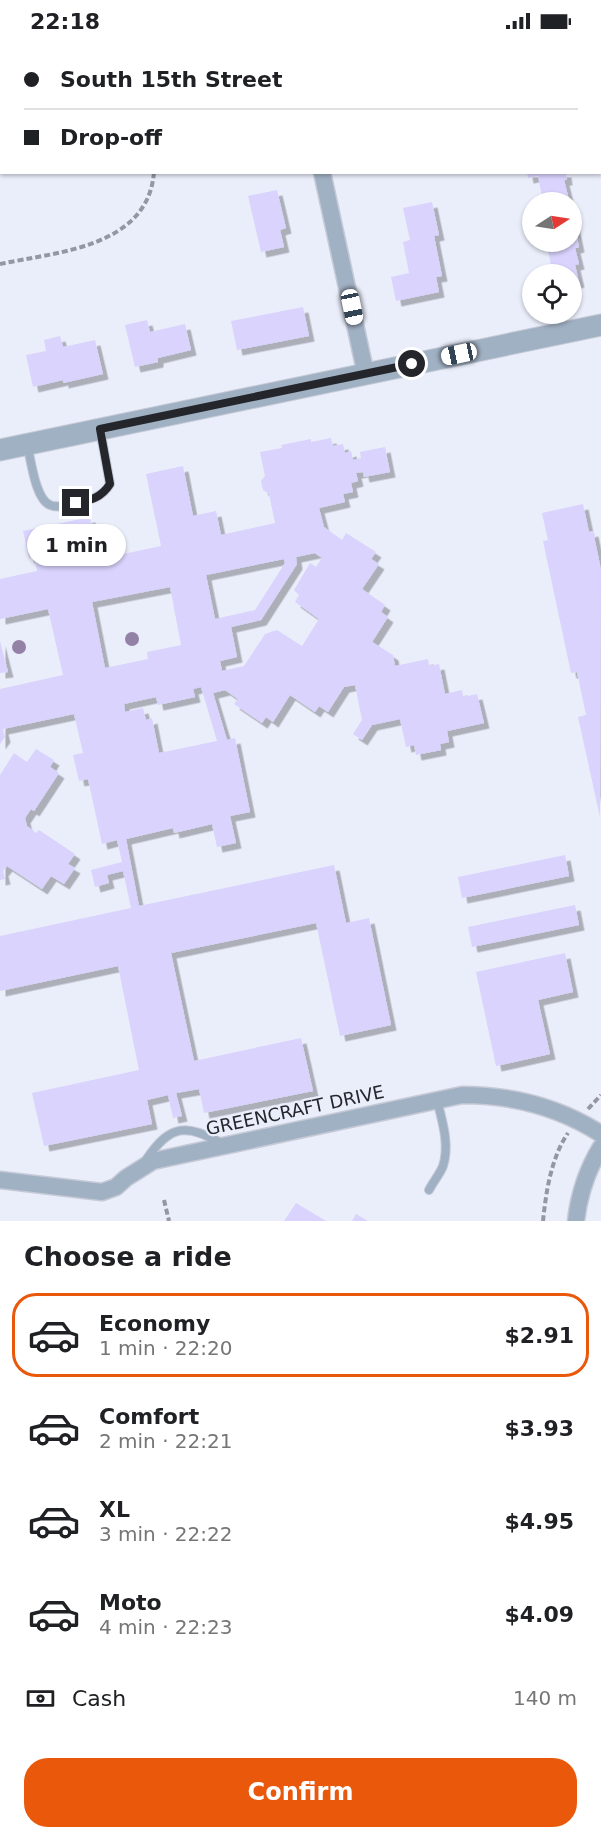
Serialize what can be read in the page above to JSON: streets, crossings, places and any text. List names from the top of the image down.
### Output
{
  "streets": {
    "street": ["GREENCRAFT DRIVE"]
  },
  "north": "right",
  "page": {
    "status": "22:18",
    "banner": ["South 15th Street", "Drop-off"],
    "bubble": "1 min",
    "heading": "Choose a ride",
    "list": [
      {
        "name": "Economy",
        "note": "1 min · 22:20",
        "value": "$2.91"
      },
      {
        "name": "Comfort",
        "note": "2 min · 22:21",
        "value": "$3.93"
      },
      {
        "name": "XL",
        "note": "3 min · 22:22",
        "value": "$4.95"
      },
      {
        "name": "Moto",
        "note": "4 min · 22:23",
        "value": "$4.09"
      }
    ],
    "pay": ["Cash", "140 m"],
    "buttons": "Confirm"
  }
}
